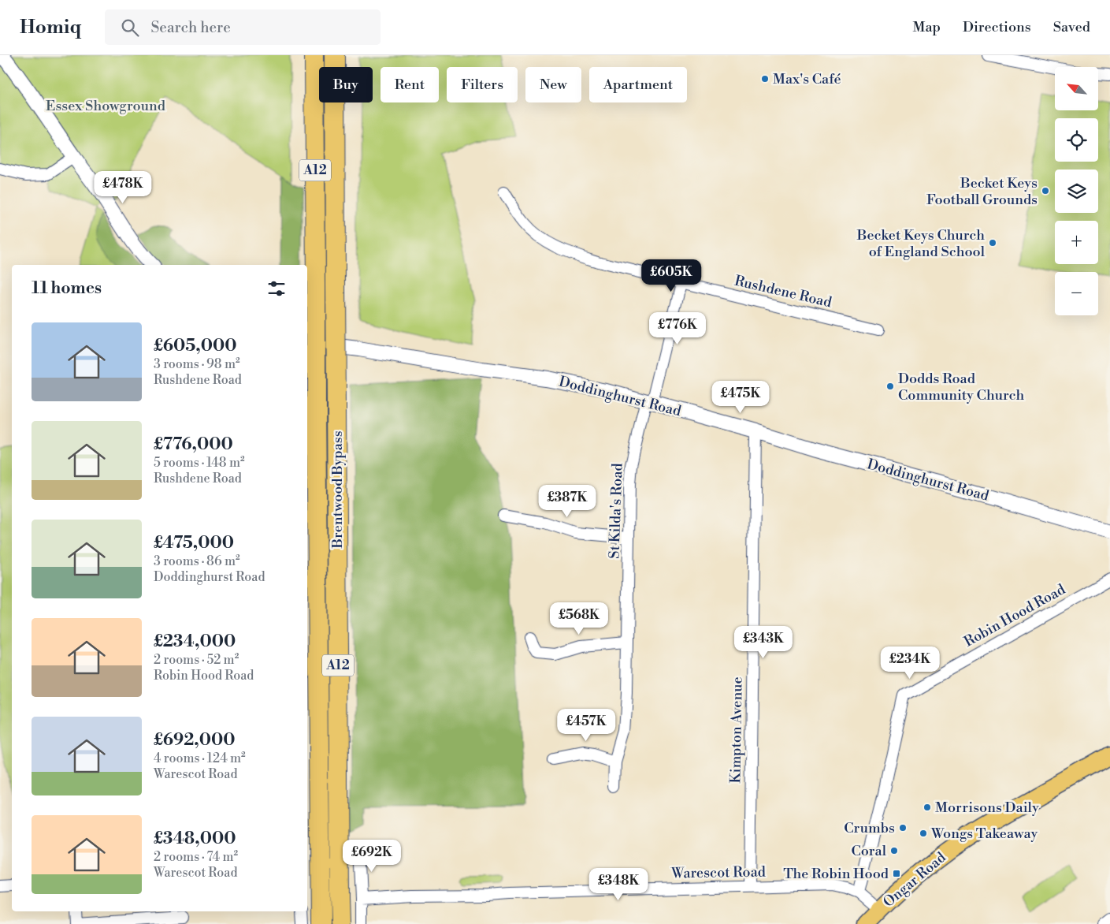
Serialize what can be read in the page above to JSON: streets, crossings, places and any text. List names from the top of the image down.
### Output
{
  "streets": {
    "highway": ["A12", "Brentwood Bypass"],
    "main road": ["Ongar Road"],
    "street": [
      "Rushdene Road",
      "Doddinghurst Road",
      "St Kilda's Road",
      "Robin Hood Road",
      "Kimpton Avenue",
      "Warescot Road"
    ]
  },
  "crossings": [
    ["Doddinghurst Road", "St Kilda's Road"],
    ["Doddinghurst Road", "Kimpton Avenue"],
    ["Robin Hood Road", "Warescot Road"],
    ["Kimpton Avenue", "Warescot Road"],
    ["Warescot Road", "Ongar Road"]
  ],
  "parks": ["Essex Showground"],
  "places": {
    "other": [
      "Max's Café",
      "Becket Keys Football Grounds",
      "Becket Keys Church of England School",
      "Dodds Road Community Church",
      "Morrisons Daily",
      "Crumbs",
      "Wongs Takeaway",
      "Coral"
    ],
    "transit": ["The Robin Hood"]
  },
  "north": "top left",
  "page": {
    "header": "Homiq",
    "search": "Search here",
    "nav": ["Map", "Directions", "Saved"],
    "map_buttons": ["+", "−"],
    "chip": [
      "Buy",
      "Rent",
      "Filters",
      "New",
      "Apartment"
    ],
    "price": [
      "£478K",
      "£605K",
      "£776K",
      "£475K",
      "£387K",
      "£568K",
      "£343K",
      "£234K",
      "£457K",
      "£692K",
      "£348K"
    ],
    "heading": "11 homes",
    "list": [
      {
        "name": "£605,000",
        "note": "3 rooms · 98 m² · Rushdene Road"
      },
      {
        "name": "£776,000",
        "note": "5 rooms · 148 m² · Rushdene Road"
      },
      {
        "name": "£475,000",
        "note": "3 rooms · 86 m² · Doddinghurst Road"
      },
      {
        "name": "£234,000",
        "note": "2 rooms · 52 m² · Robin Hood Road"
      },
      {
        "name": "£692,000",
        "note": "4 rooms · 124 m² · Warescot Road"
      },
      {
        "name": "£348,000",
        "note": "2 rooms · 74 m² · Warescot Road"
      }
    ]
  }
}
